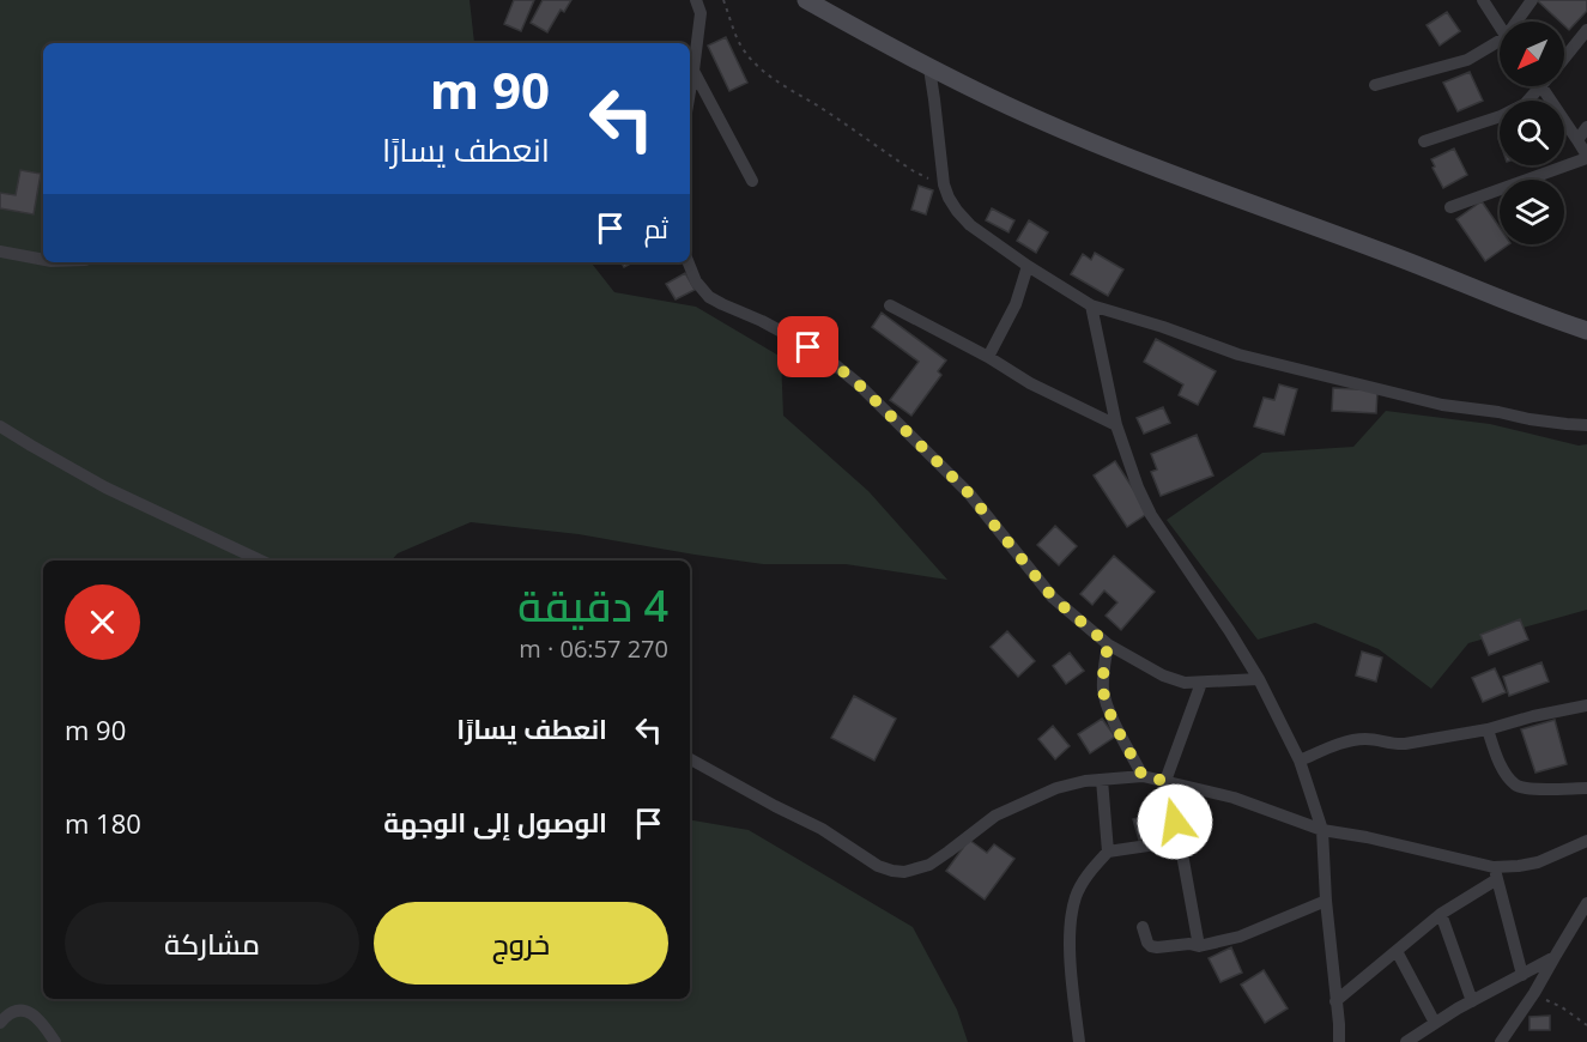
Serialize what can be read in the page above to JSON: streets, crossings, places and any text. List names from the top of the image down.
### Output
{
  "north": "bottom left",
  "page": {
    "turn": ["90 m", "انعطف يسارًا"],
    "then": "ثم",
    "heading": ["4 دقيقة", "270 m · 06:57"],
    "list": [
      {
        "name": "انعطف يسارًا",
        "value": "90 m"
      },
      {
        "name": "الوصول إلى الوجهة",
        "value": "180 m"
      }
    ],
    "buttons": ["خروج", "مشاركة"]
  }
}
